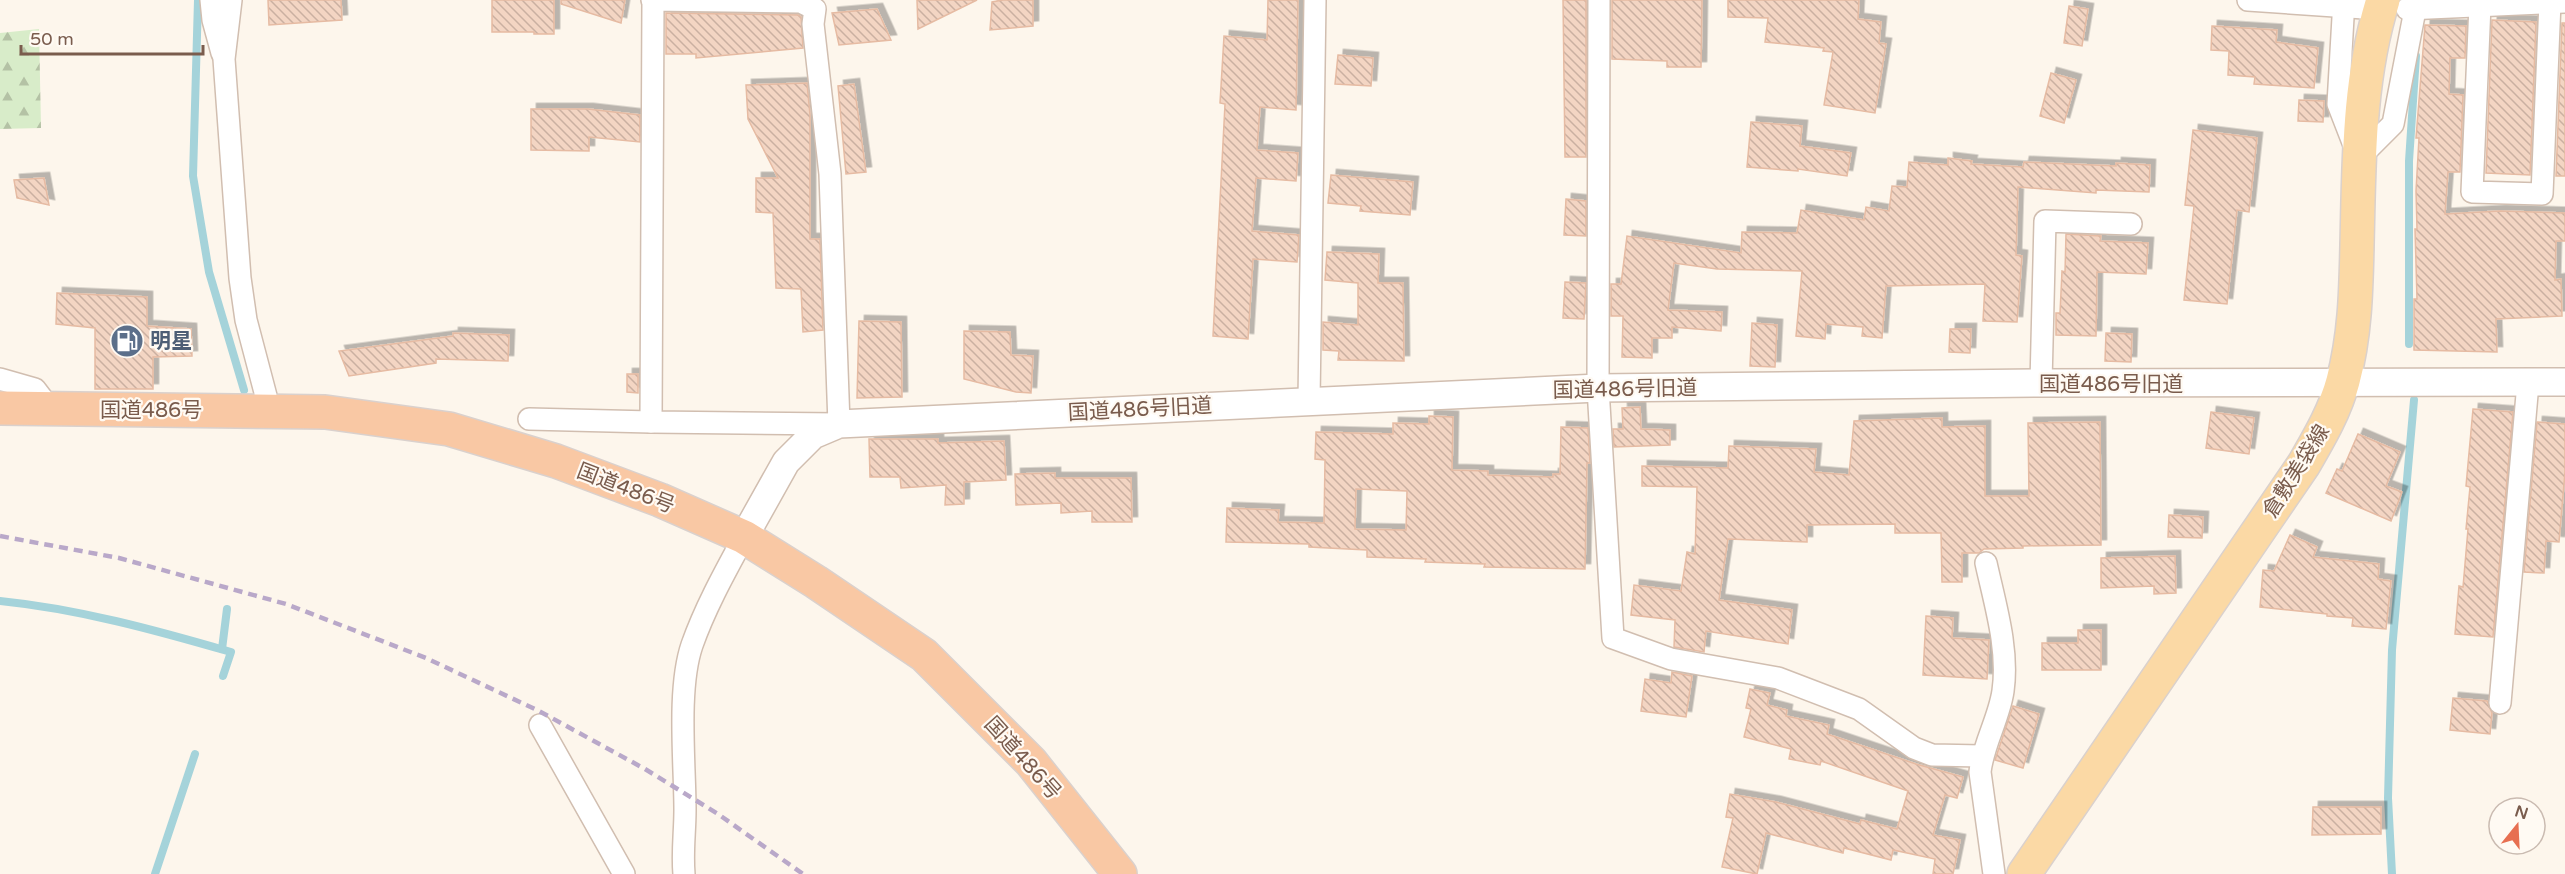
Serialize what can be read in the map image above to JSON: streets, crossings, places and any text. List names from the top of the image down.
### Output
{
  "streets": {
    "highway": ["国道486号"],
    "main road": ["倉敷美袋線"],
    "street": ["国道486号旧道"]
  },
  "crossings": [
    ["国道486号旧道", "国道486号"],
    ["国道486号旧道", "倉敷美袋線"]
  ],
  "places": {
    "fuel station": ["明星"]
  },
  "scale_bar": "50 m",
  "north": "top"
}
